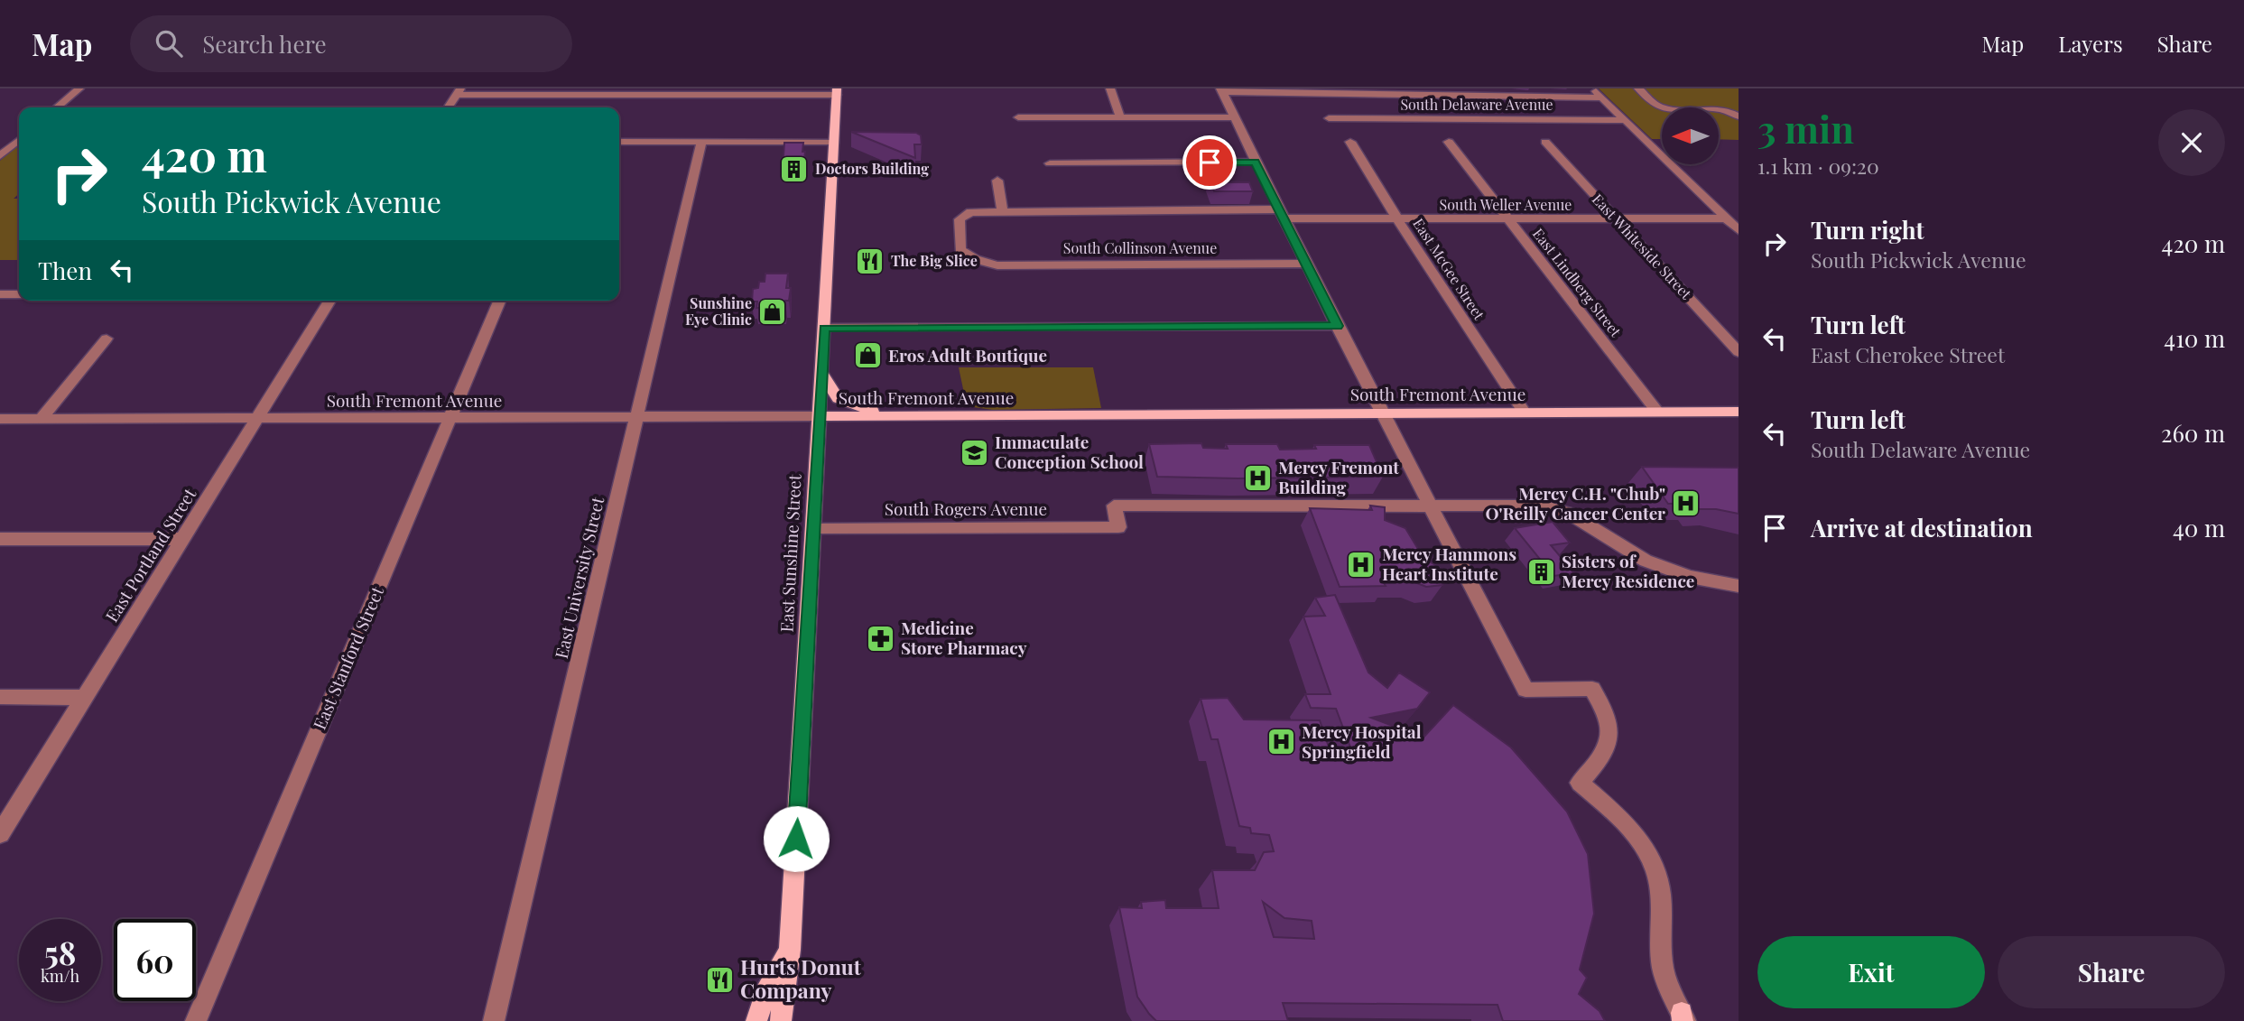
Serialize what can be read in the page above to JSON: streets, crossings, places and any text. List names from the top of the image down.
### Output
{
  "streets": {
    "main road": ["South Fremont Avenue", "East Sunshine Street"],
    "street": [
      "South Delaware Avenue",
      "South Weller Avenue",
      "East Whiteside Street",
      "South Collinson Avenue",
      "East McGee Street",
      "East Lindberg Street",
      "South Rogers Avenue",
      "East Portland Street",
      "East University Street",
      "East Stanford Street"
    ]
  },
  "crossings": [
    ["South Weller Avenue", "East Whiteside Street"],
    ["South Weller Avenue", "South Collinson Avenue"],
    ["South Weller Avenue", "East McGee Street"],
    ["South Weller Avenue", "East Lindberg Street"],
    ["East McGee Street", "South Fremont Avenue"],
    ["East Lindberg Street", "South Fremont Avenue"],
    ["South Fremont Avenue", "East Sunshine Street"],
    ["South Fremont Avenue", "East Portland Street"],
    ["South Fremont Avenue", "East University Street"],
    ["South Fremont Avenue", "East Stanford Street"],
    ["South Rogers Avenue", "East Sunshine Street"]
  ],
  "places": {
    "building": ["Doctors Building", "Sisters of Mercy Residence"],
    "restaurant": ["The Big Slice", "Hurts Donut Company"],
    "shop": ["Sunshine Eye Clinic", "Eros Adult Boutique"],
    "school or university": ["Immaculate Conception School"],
    "hospital": [
      "Mercy Fremont Building",
      "Mercy C.H. \"Chub\" O'Reilly Cancer Center",
      "Mercy Hammons Heart Institute",
      "Mercy Hospital Springfield"
    ],
    "pharmacy": ["Medicine Store Pharmacy"]
  },
  "north": "left",
  "page": {
    "header": "Map",
    "search": "Search here",
    "nav": ["Map", "Layers", "Share"],
    "heading": ["3 min", "1.1 km · 09:20"],
    "turn": ["420 m", "South Pickwick Avenue"],
    "list": [
      {
        "name": "Turn right",
        "note": "South Pickwick Avenue",
        "value": "420 m"
      },
      {
        "name": "Turn left",
        "note": "East Cherokee Street",
        "value": "410 m"
      },
      {
        "name": "Turn left",
        "note": "South Delaware Avenue",
        "value": "260 m"
      },
      {
        "name": "Arrive at destination",
        "value": "40 m"
      }
    ],
    "then": "Then",
    "speed": "58 km/h",
    "limit": "60",
    "buttons": ["Exit", "Share"]
  }
}
